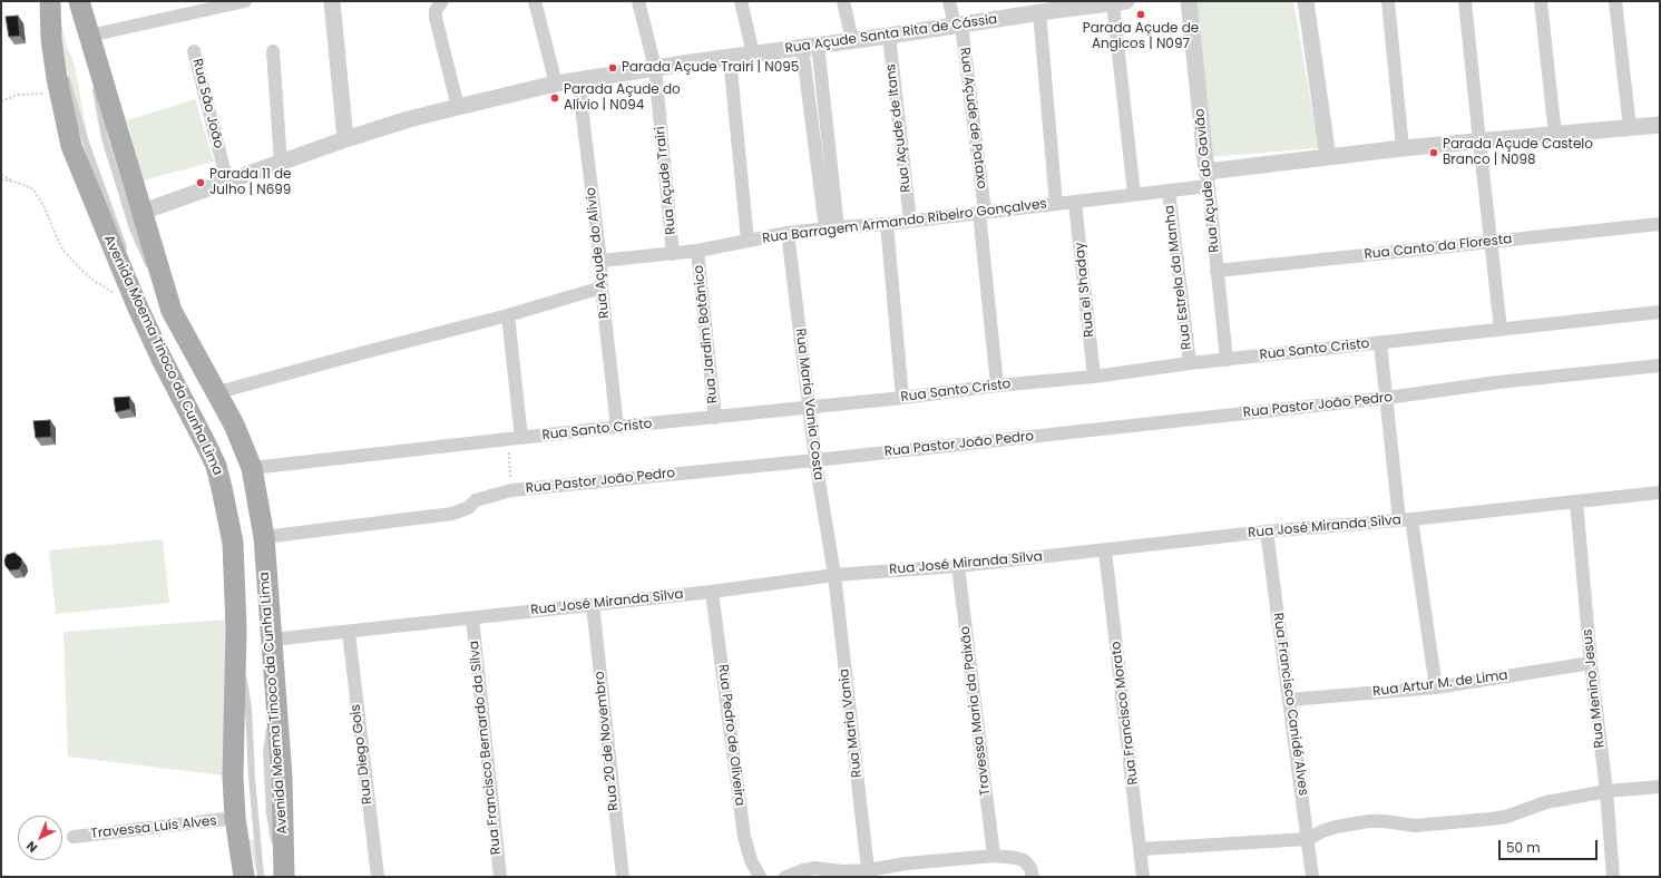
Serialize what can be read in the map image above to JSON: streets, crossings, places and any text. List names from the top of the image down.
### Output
{
  "streets": {
    "main road": ["Avenida Moema Tinoco da Cunha Lima"],
    "street": [
      "Rua Açude Santa Rita de Cássia",
      "Rua São João",
      "Rua Açude de Pataxo",
      "Rua Açude de Itans",
      "Rua Açude Trairi",
      "Rua Açude do Gavião",
      "Rua Barragem Armando Ribeiro Gonçalves",
      "Rua Canto da Floresta",
      "Rua Açude do Alivio",
      "Rua Estrela da Manha",
      "Rua el Shaday",
      "Rua Jardim Botânico",
      "Rua Santo Cristo",
      "Rua Maria Vania Costa",
      "Rua Pastor João Pedro",
      "Rua José Miranda Silva",
      "Rua Artur M. de Lima",
      "Rua Menino Jesus",
      "Rua Francisco Canidé Alves",
      "Travessa Maria da Paixão",
      "Rua Francisco Morato",
      "Rua Maria Vania",
      "Rua Pedro de Oliveira",
      "Rua 20 de Novembro",
      "Rua Francisco Bernardo da Silva",
      "Rua Diego Gois",
      "Travessa Luís Alves"
    ]
  },
  "crossings": [
    ["Rua Açude Santa Rita de Cássia", "Rua São João"],
    ["Rua Açude Santa Rita de Cássia", "Rua Açude de Pataxo"],
    ["Rua Açude Santa Rita de Cássia", "Rua Açude de Itans"],
    ["Rua Açude Santa Rita de Cássia", "Rua Açude Trairi"],
    ["Rua Açude Santa Rita de Cássia", "Rua Açude do Alivio"],
    ["Rua Açude Santa Rita de Cássia", "Avenida Moema Tinoco da Cunha Lima"],
    ["Rua Açude de Pataxo", "Rua Barragem Armando Ribeiro Gonçalves"],
    ["Rua Açude de Pataxo", "Rua Santo Cristo"],
    ["Rua Açude de Itans", "Rua Barragem Armando Ribeiro Gonçalves"],
    ["Rua Açude Trairi", "Rua Barragem Armando Ribeiro Gonçalves"],
    ["Rua Açude do Gavião", "Rua Barragem Armando Ribeiro Gonçalves"],
    ["Rua Açude do Gavião", "Rua Canto da Floresta"],
    ["Rua Açude do Gavião", "Rua Santo Cristo"],
    ["Rua Barragem Armando Ribeiro Gonçalves", "Rua Açude do Alivio"],
    ["Rua Barragem Armando Ribeiro Gonçalves", "Rua Estrela da Manha"],
    ["Rua Barragem Armando Ribeiro Gonçalves", "Rua el Shaday"],
    ["Rua Barragem Armando Ribeiro Gonçalves", "Rua Jardim Botânico"],
    ["Rua Barragem Armando Ribeiro Gonçalves", "Rua Maria Vania Costa"],
    ["Rua Açude do Alivio", "Rua Santo Cristo"],
    ["Rua Estrela da Manha", "Rua Santo Cristo"],
    ["Rua el Shaday", "Rua Santo Cristo"],
    ["Rua Jardim Botânico", "Rua Santo Cristo"],
    ["Rua Santo Cristo", "Avenida Moema Tinoco da Cunha Lima"],
    ["Rua Santo Cristo", "Rua Maria Vania Costa"],
    ["Avenida Moema Tinoco da Cunha Lima", "Rua Pastor João Pedro"],
    ["Avenida Moema Tinoco da Cunha Lima", "Rua José Miranda Silva"],
    ["Avenida Moema Tinoco da Cunha Lima", "Travessa Luís Alves"],
    ["Rua Maria Vania Costa", "Rua Pastor João Pedro"],
    ["Rua Maria Vania Costa", "Rua José Miranda Silva"],
    ["Rua Maria Vania Costa", "Rua Maria Vania"],
    ["Rua José Miranda Silva", "Rua Menino Jesus"],
    ["Rua José Miranda Silva", "Rua Francisco Canidé Alves"],
    ["Rua José Miranda Silva", "Travessa Maria da Paixão"],
    ["Rua José Miranda Silva", "Rua Francisco Morato"],
    ["Rua José Miranda Silva", "Rua Maria Vania"],
    ["Rua José Miranda Silva", "Rua Pedro de Oliveira"],
    ["Rua José Miranda Silva", "Rua 20 de Novembro"],
    ["Rua José Miranda Silva", "Rua Francisco Bernardo da Silva"],
    ["Rua José Miranda Silva", "Rua Diego Gois"],
    ["Rua Artur M. de Lima", "Rua Menino Jesus"],
    ["Rua Artur M. de Lima", "Rua Francisco Canidé Alves"]
  ],
  "places": [
    "Parada Açude de Angicos | N097",
    "Parada Açude Trairí | N095",
    "Parada Açude do Alívio | N094",
    "Parada Açude Castelo Branco | N098",
    "Parada 11 de Julho | N699"
  ],
  "scale_bar": "50 m",
  "north": "bottom left"
}
